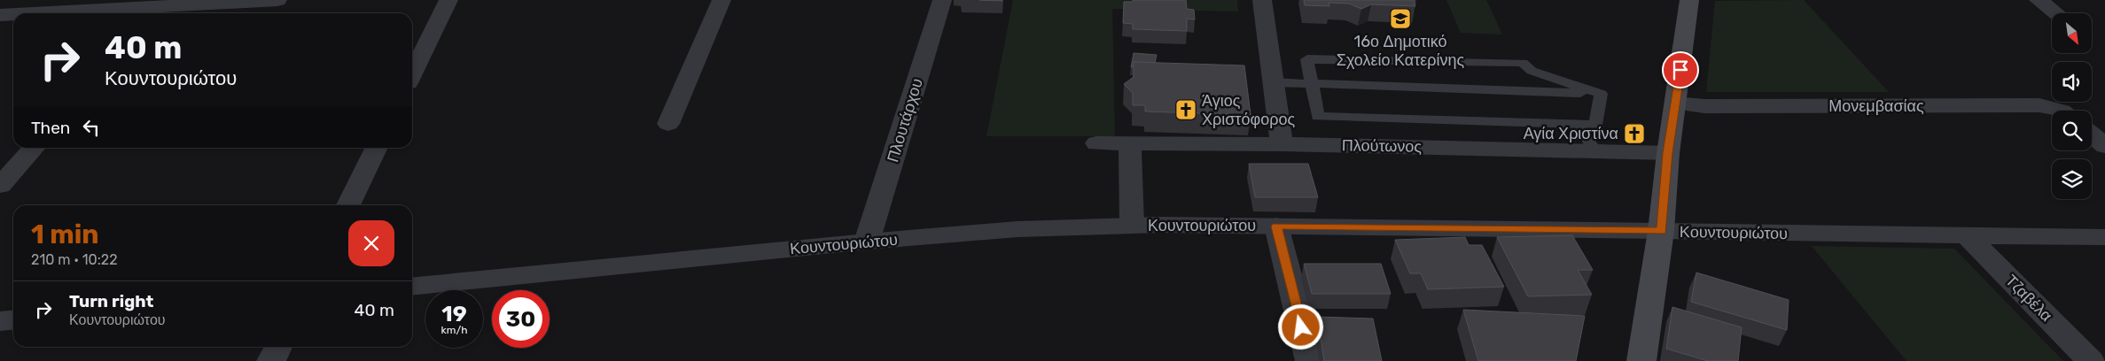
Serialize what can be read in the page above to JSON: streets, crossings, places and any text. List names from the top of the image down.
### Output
{
  "streets": {
    "street": [
      "Μονεμβασίας",
      "Πλουτάρχου",
      "Πλούτωνος",
      "Κουντουριώτου",
      "Τζαβέλα"
    ]
  },
  "crossings": [
    ["Πλουτάρχου", "Κουντουριώτου"],
    ["Κουντουριώτου", "Τζαβέλα"]
  ],
  "places": {
    "school or university": ["16ο Δημοτικό Σχολείο Κατερίνης"],
    "church": ["Άγιος Χριστόφορος", "Αγία Χριστίνα"]
  },
  "north": "bottom right",
  "page": {
    "turn": ["40 m", "Κουντουριώτου"],
    "then": "Then",
    "heading": ["1 min", "210 m · 10:22"],
    "list": [
      {
        "name": "Turn right",
        "note": "Κουντουριώτου",
        "value": "40 m"
      }
    ],
    "speed": "19 km/h",
    "limit": "30"
  }
}
